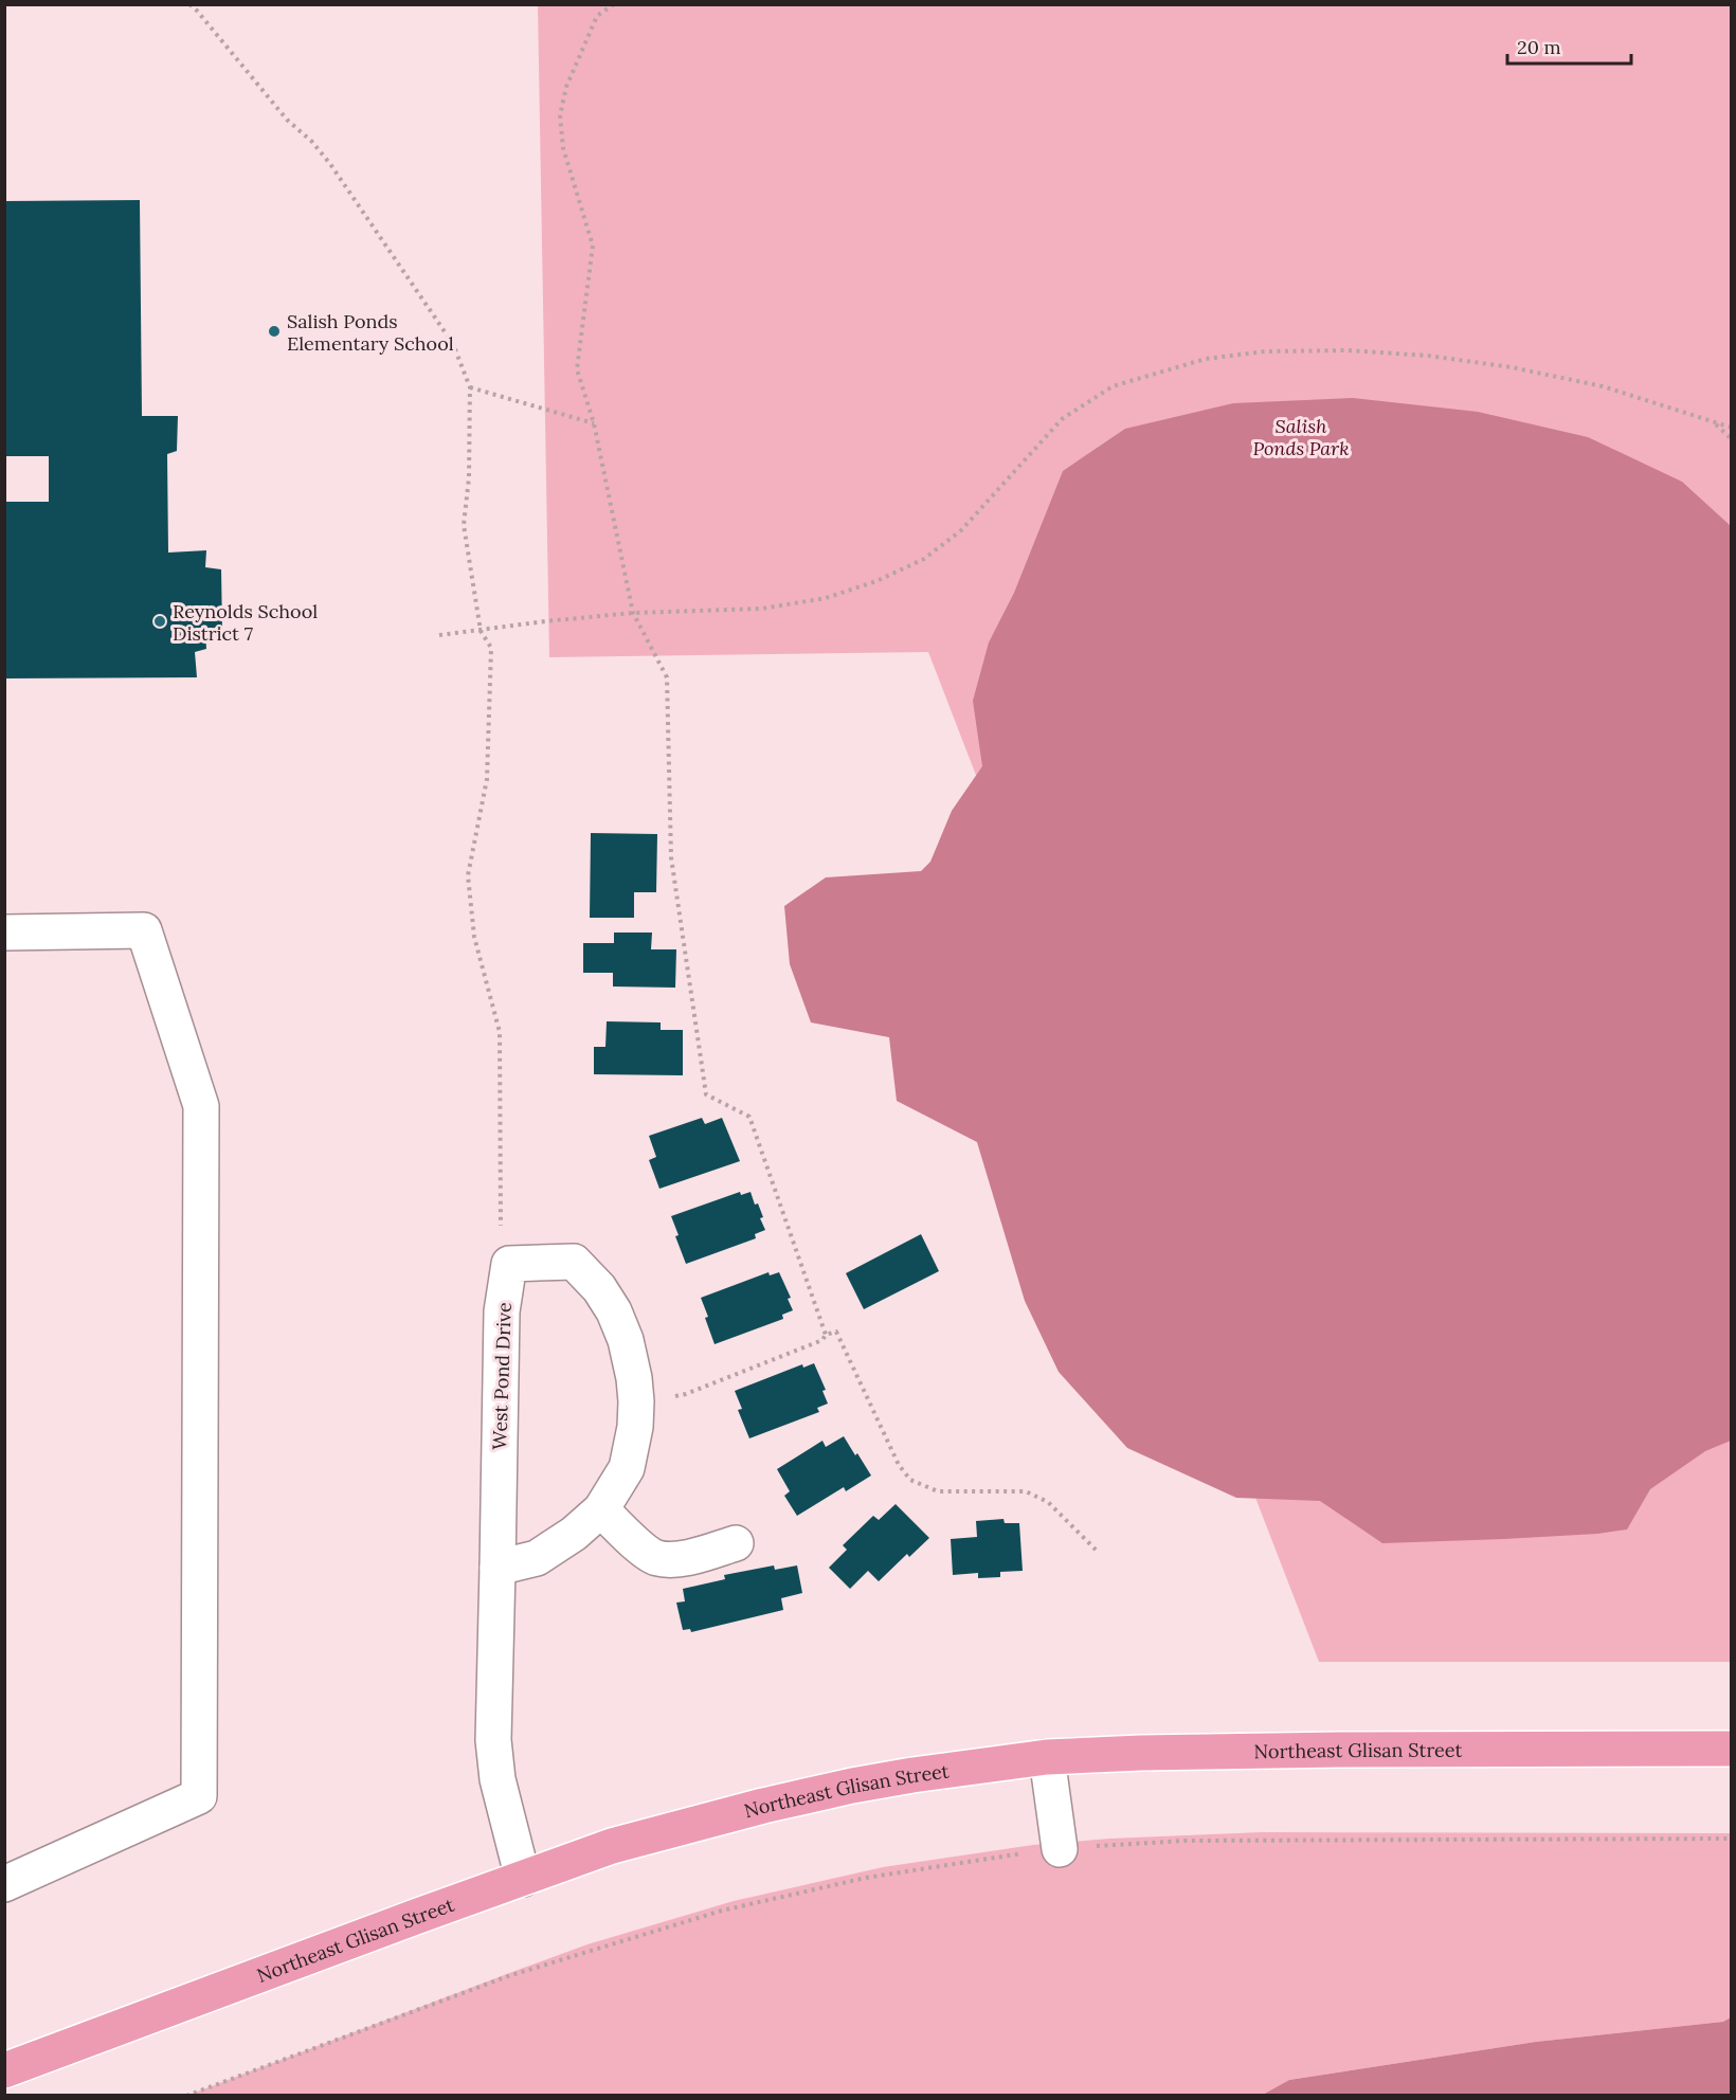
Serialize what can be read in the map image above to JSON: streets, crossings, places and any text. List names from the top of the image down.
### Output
{
  "streets": {
    "main road": ["Northeast Glisan Street"],
    "lane": ["West Pond Drive"]
  },
  "crossings": [
    ["West Pond Drive", "Northeast Glisan Street"]
  ],
  "parks": ["Salish Ponds Park"],
  "places": ["Salish Ponds Elementary School", "Reynolds School District 7"],
  "scale_bar": "20 m"
}
